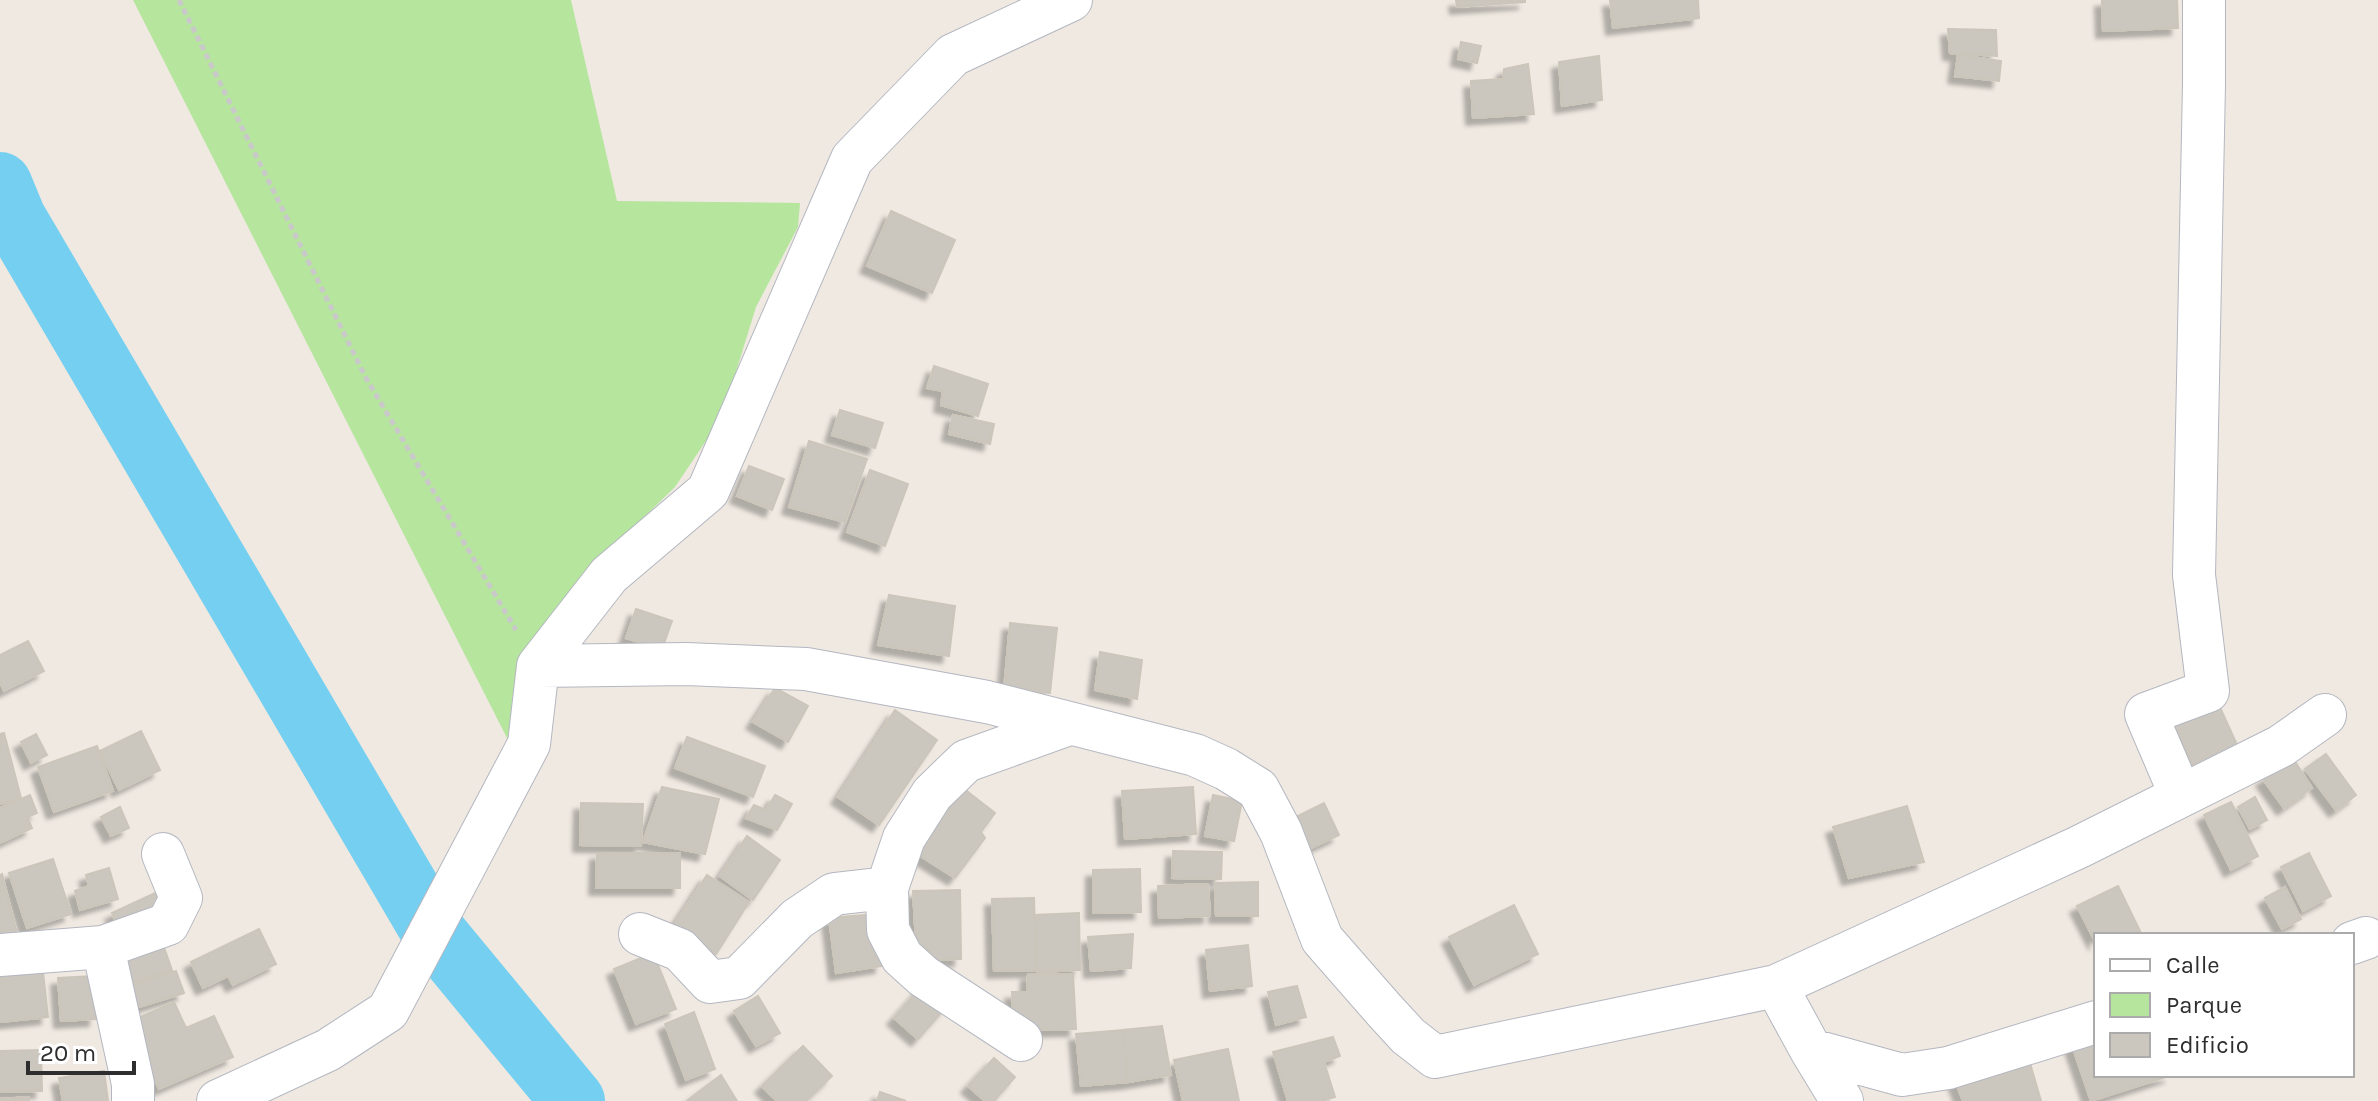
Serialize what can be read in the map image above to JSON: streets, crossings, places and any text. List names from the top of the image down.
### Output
{
  "legend": ["Calle", "Parque", "Edificio"],
  "scale_bar": "20 m"
}
